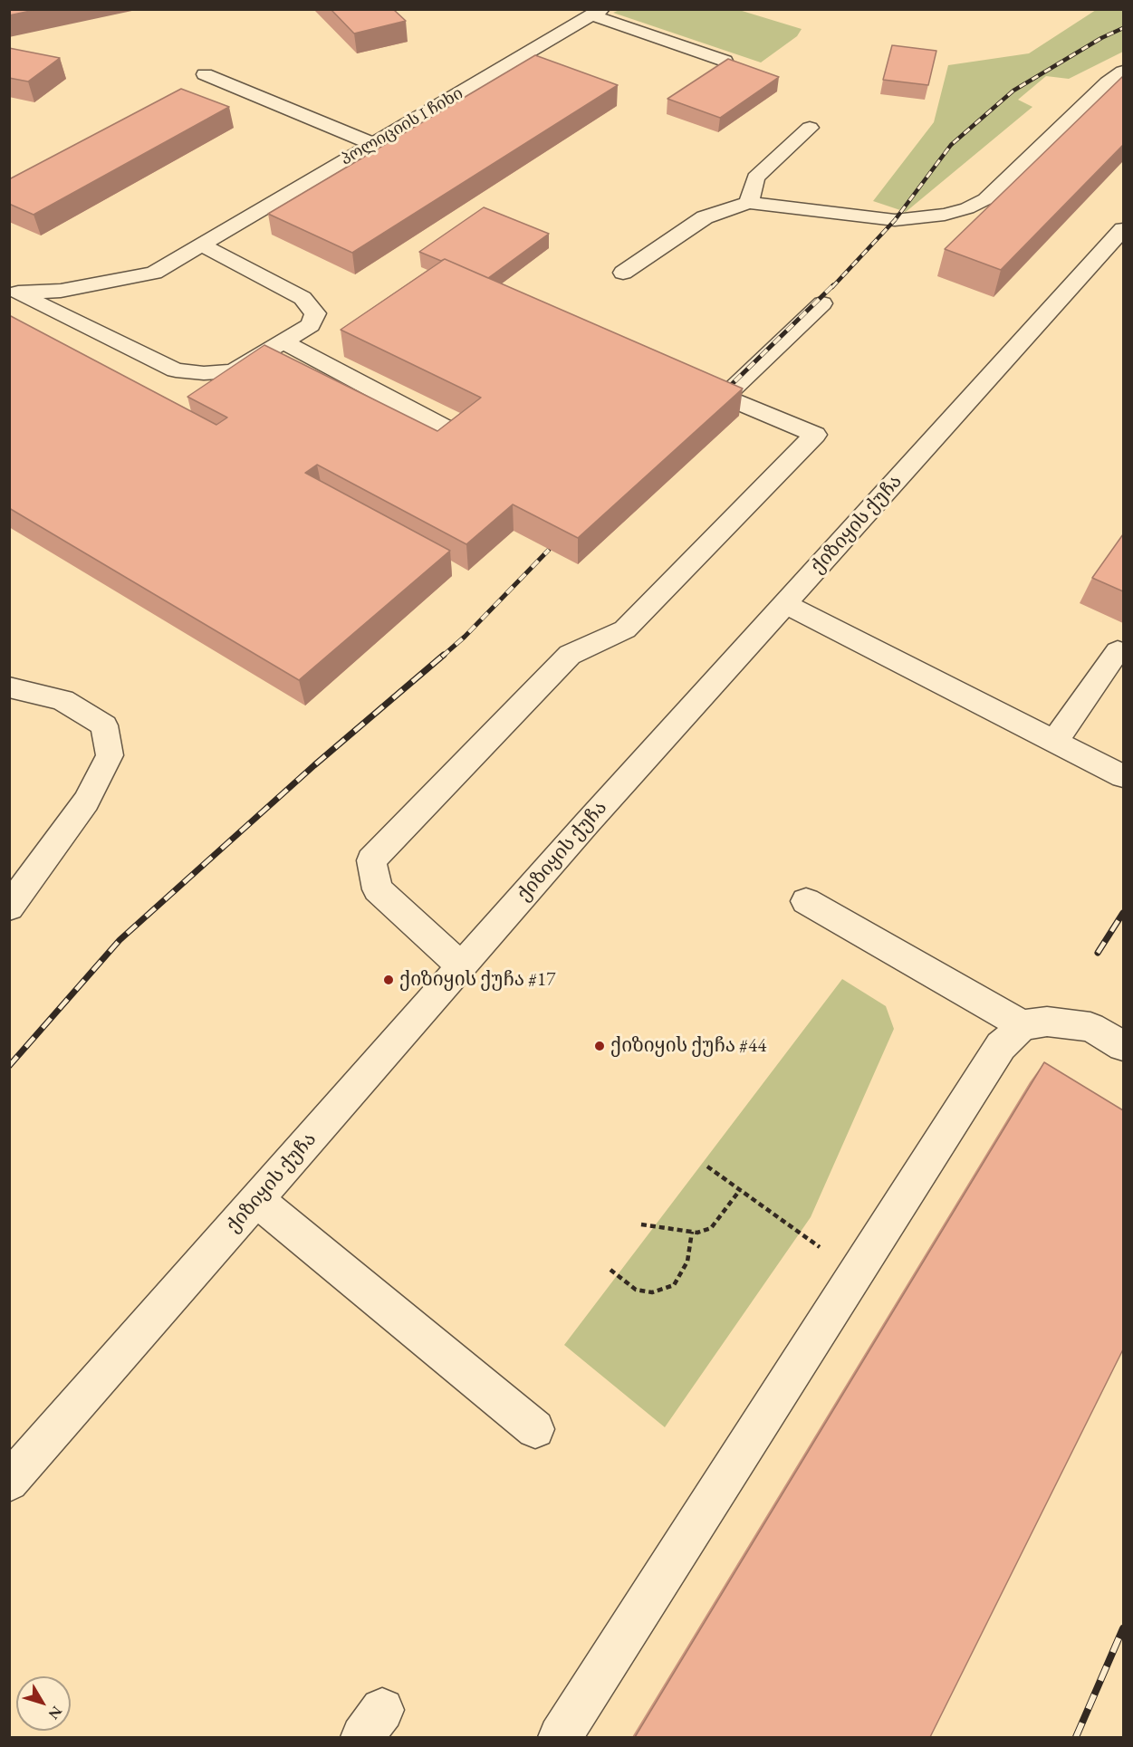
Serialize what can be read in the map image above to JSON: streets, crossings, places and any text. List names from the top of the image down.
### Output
{
  "streets": {
    "street": ["პოლიციის I ჩიხი", "ქიზიყის ქუჩა"]
  },
  "places": ["ქიზიყის ქუჩა #17", "ქიზიყის ქუჩა #44"],
  "north": "bottom right"
}
